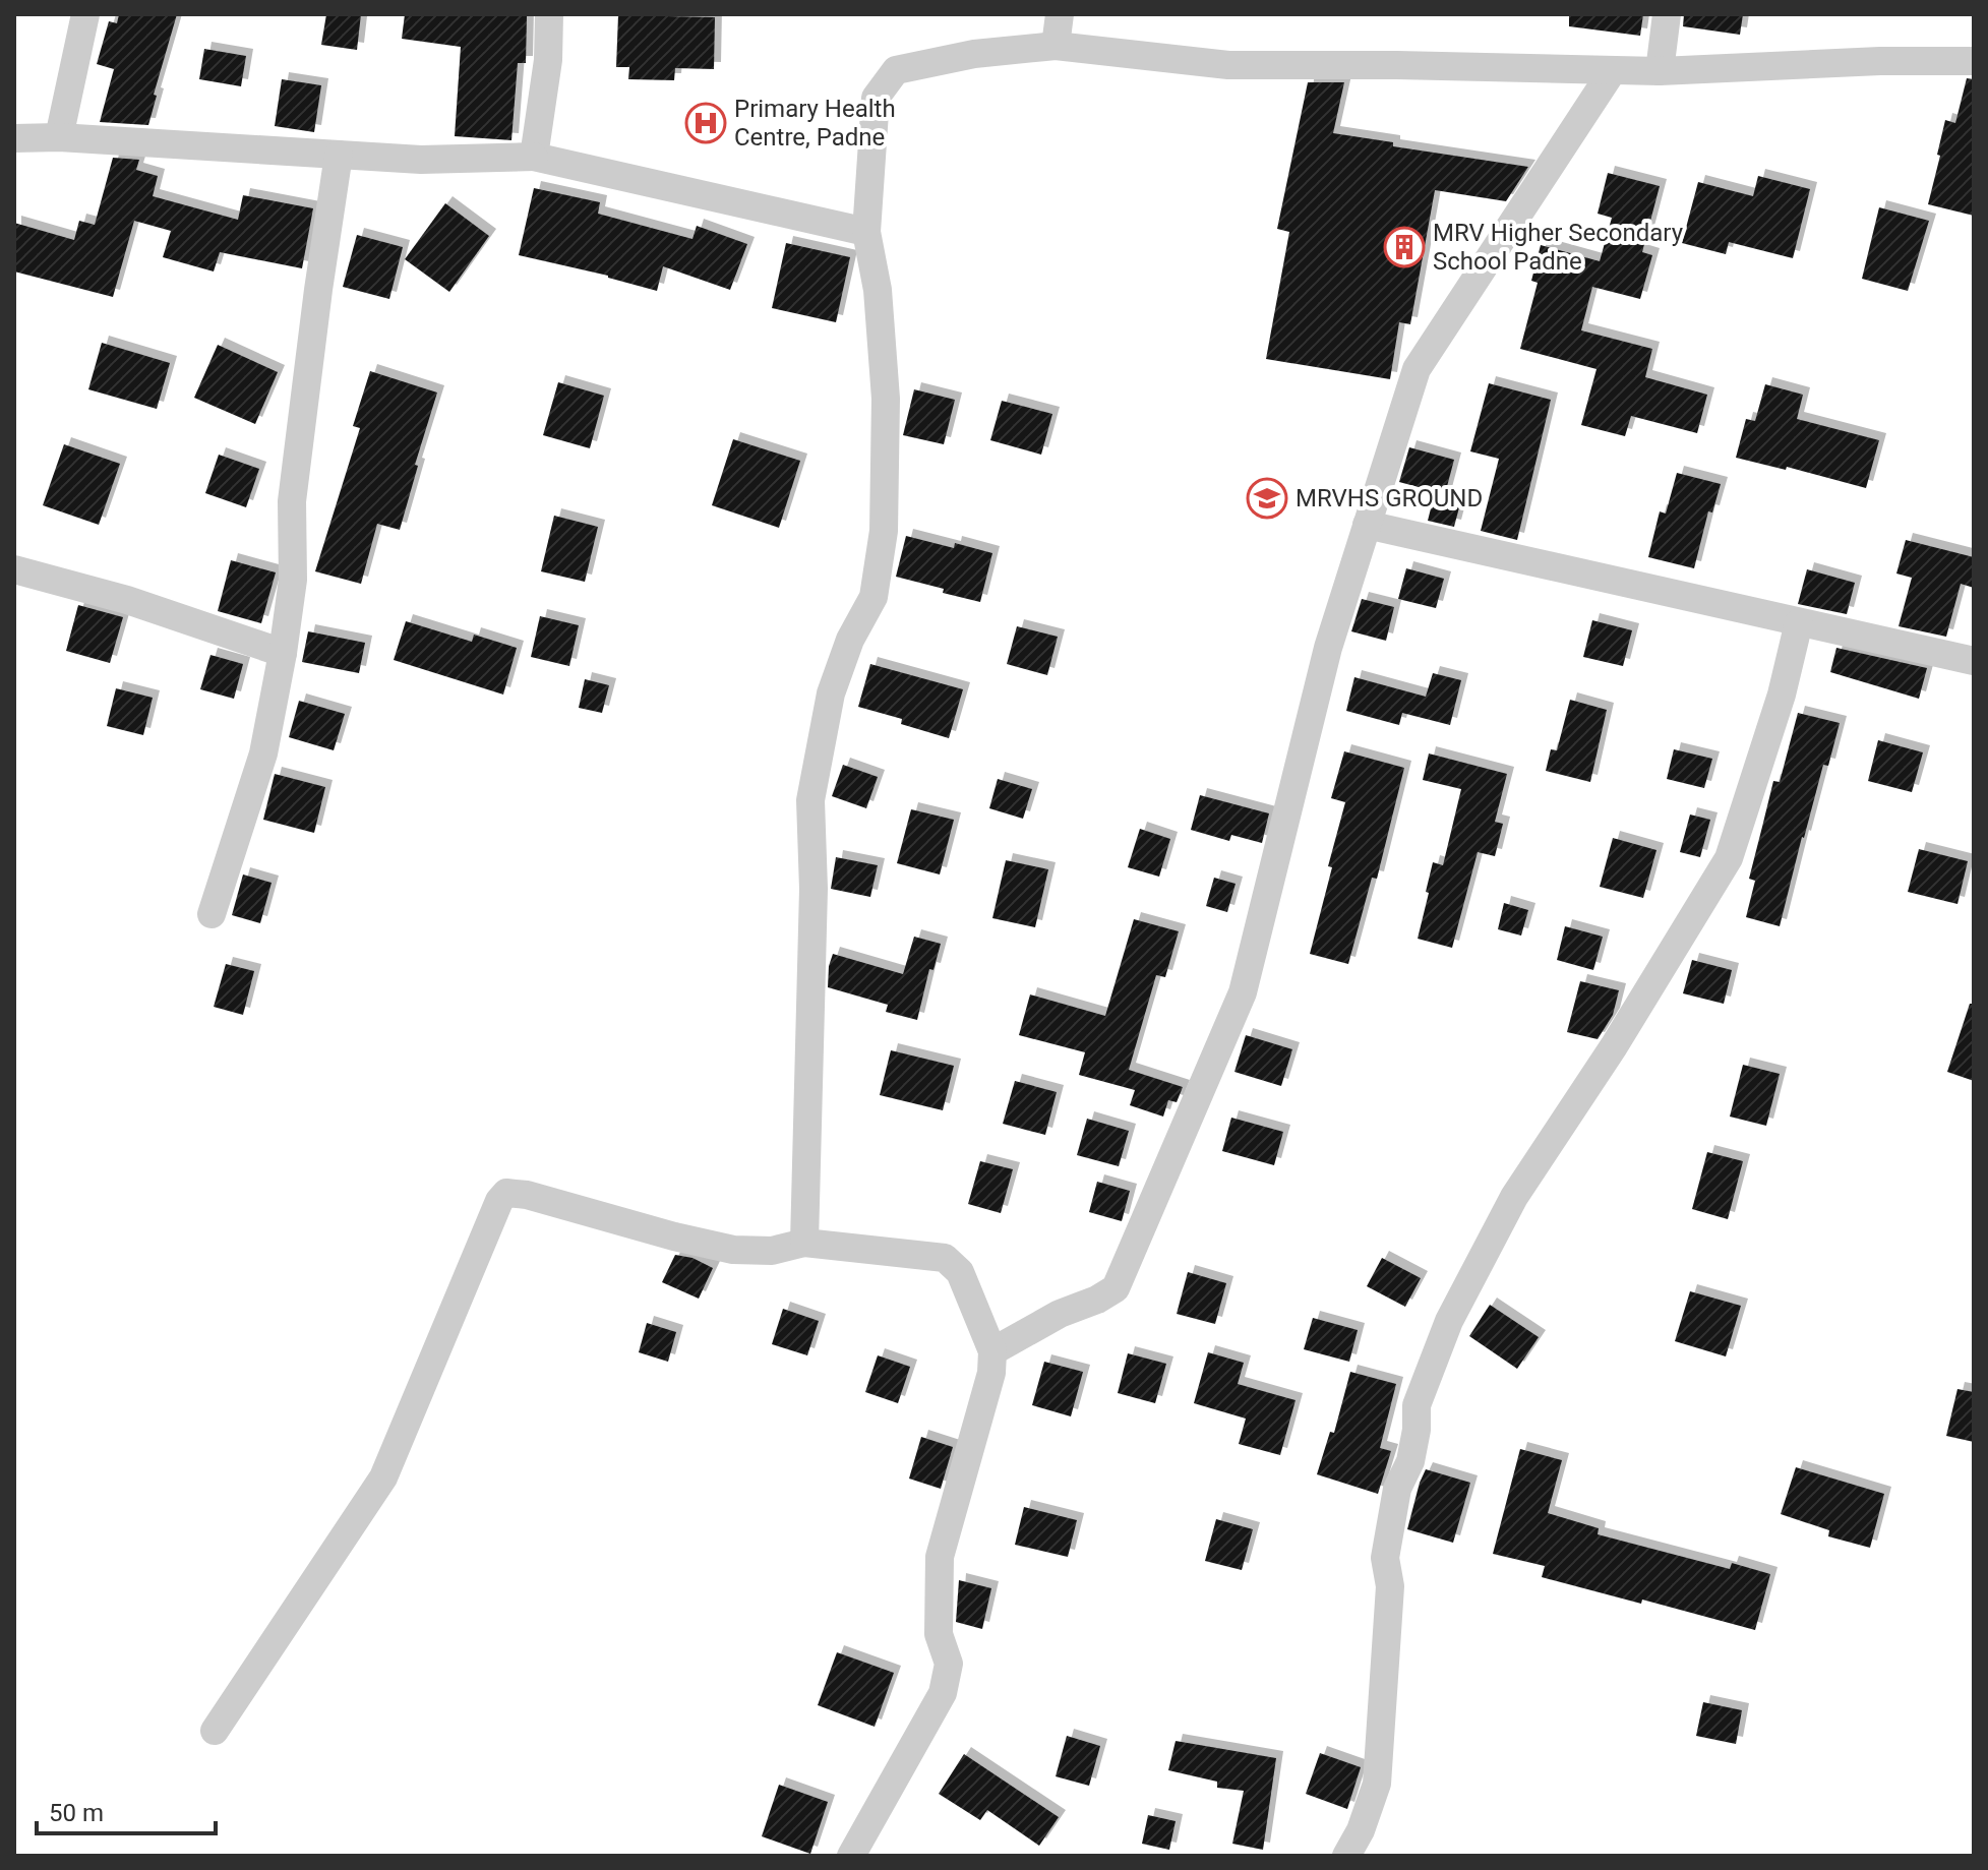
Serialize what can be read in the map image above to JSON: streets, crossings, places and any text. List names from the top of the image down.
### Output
{
  "places": {
    "hospital": ["Primary Health Centre, Padne"],
    "building": ["MRV Higher Secondary School Padne"],
    "school or university": ["MRVHS GROUND"]
  },
  "scale_bar": "50 m"
}
